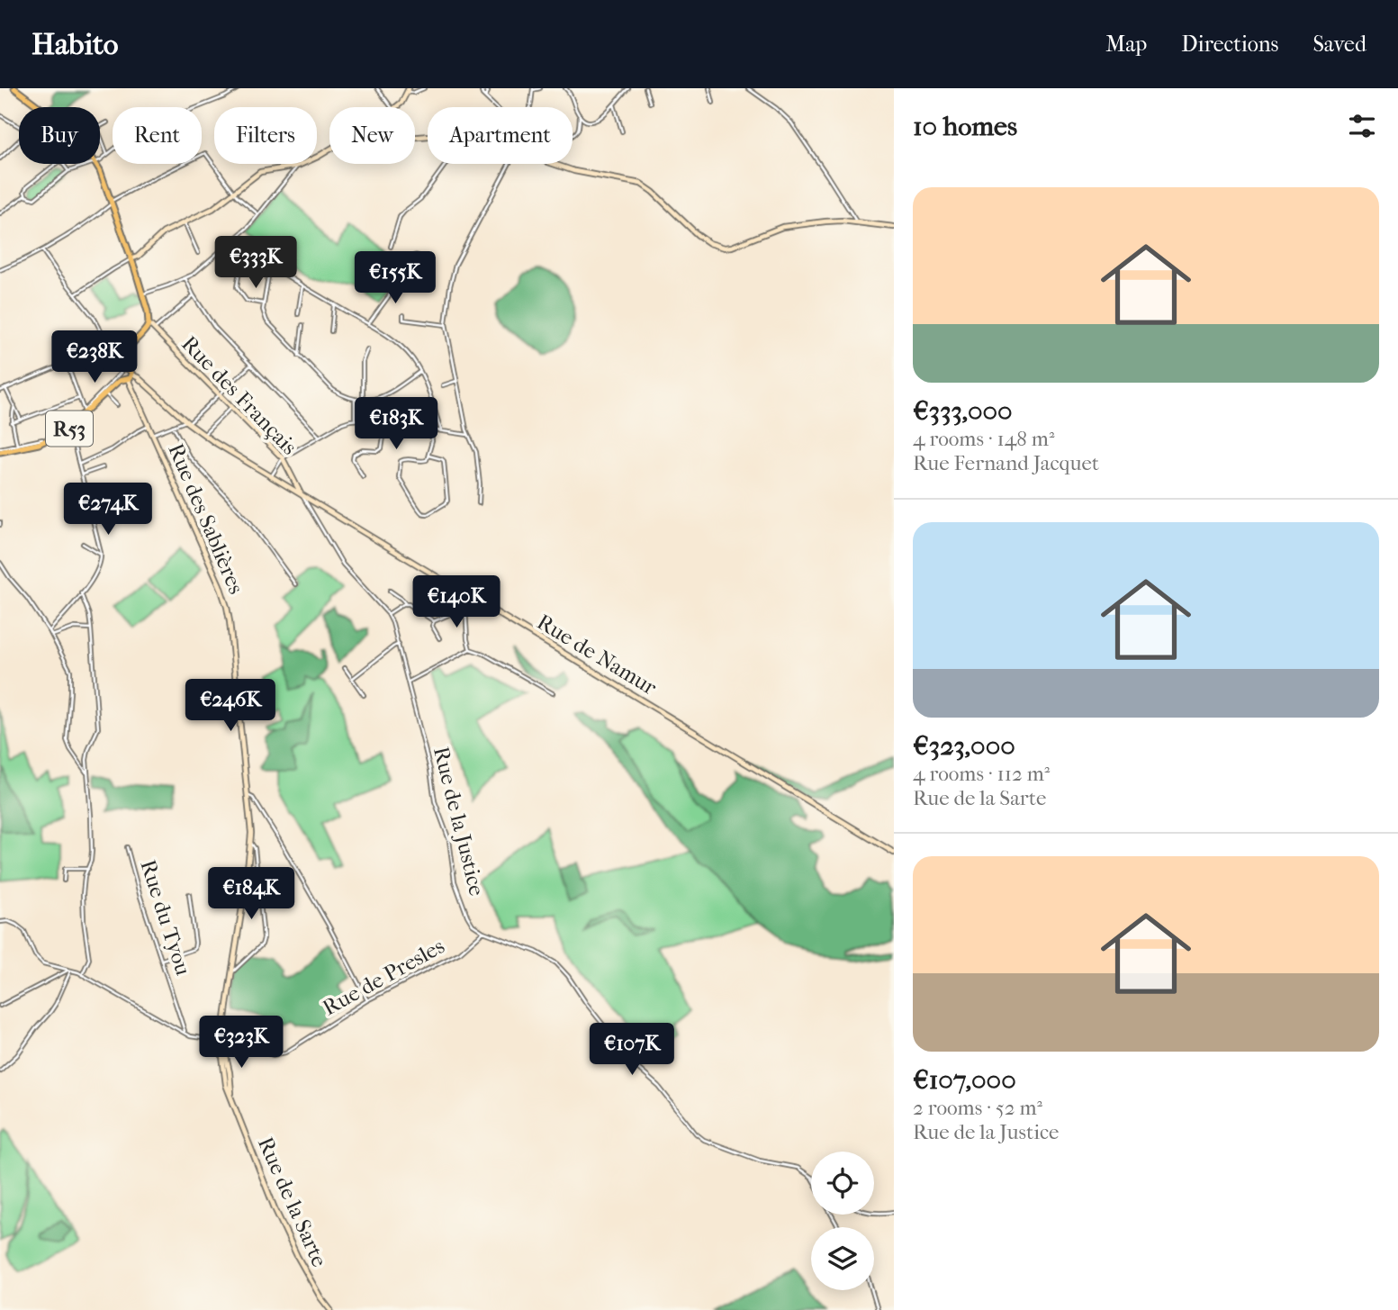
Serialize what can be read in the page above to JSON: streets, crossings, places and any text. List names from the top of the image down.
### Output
{
  "streets": {
    "main road": [
      "Rue des Français",
      "R53",
      "Rue des Sablières",
      "Rue de Namur",
      "Rue de la Sarte"
    ],
    "street": ["Rue de la Justice", "Rue du Tyou", "Rue de Presles"]
  },
  "crossings": [
    ["Rue des Français", "Rue de Namur"],
    ["Rue des Français", "Rue de la Justice"],
    ["R53", "Rue des Sablières"],
    ["R53", "Rue de Namur"],
    ["Rue des Sablières", "Rue de Namur"],
    ["Rue des Sablières", "Rue de Presles"],
    ["Rue des Sablières", "Rue de la Sarte"],
    ["Rue de Namur", "Rue de la Justice"],
    ["Rue de la Justice", "Rue de Presles"],
    ["Rue du Tyou", "Rue de Presles"],
    ["Rue de Presles", "Rue de la Sarte"]
  ],
  "page": {
    "header": "Habito",
    "nav": ["Map", "Directions", "Saved"],
    "heading": "10 homes",
    "chip": [
      "Buy",
      "Rent",
      "Filters",
      "New",
      "Apartment"
    ],
    "list": [
      {
        "name": "€333,000",
        "note": "4 rooms · 148 m² · Rue Fernand Jacquet"
      },
      {
        "name": "€323,000",
        "note": "4 rooms · 112 m² · Rue de la Sarte"
      },
      {
        "name": "€107,000",
        "note": "2 rooms · 52 m² · Rue de la Justice"
      }
    ],
    "price": [
      "€333K",
      "€155K",
      "€238K",
      "€183K",
      "€274K",
      "€140K",
      "€246K",
      "€184K",
      "€323K",
      "€107K"
    ]
  }
}
